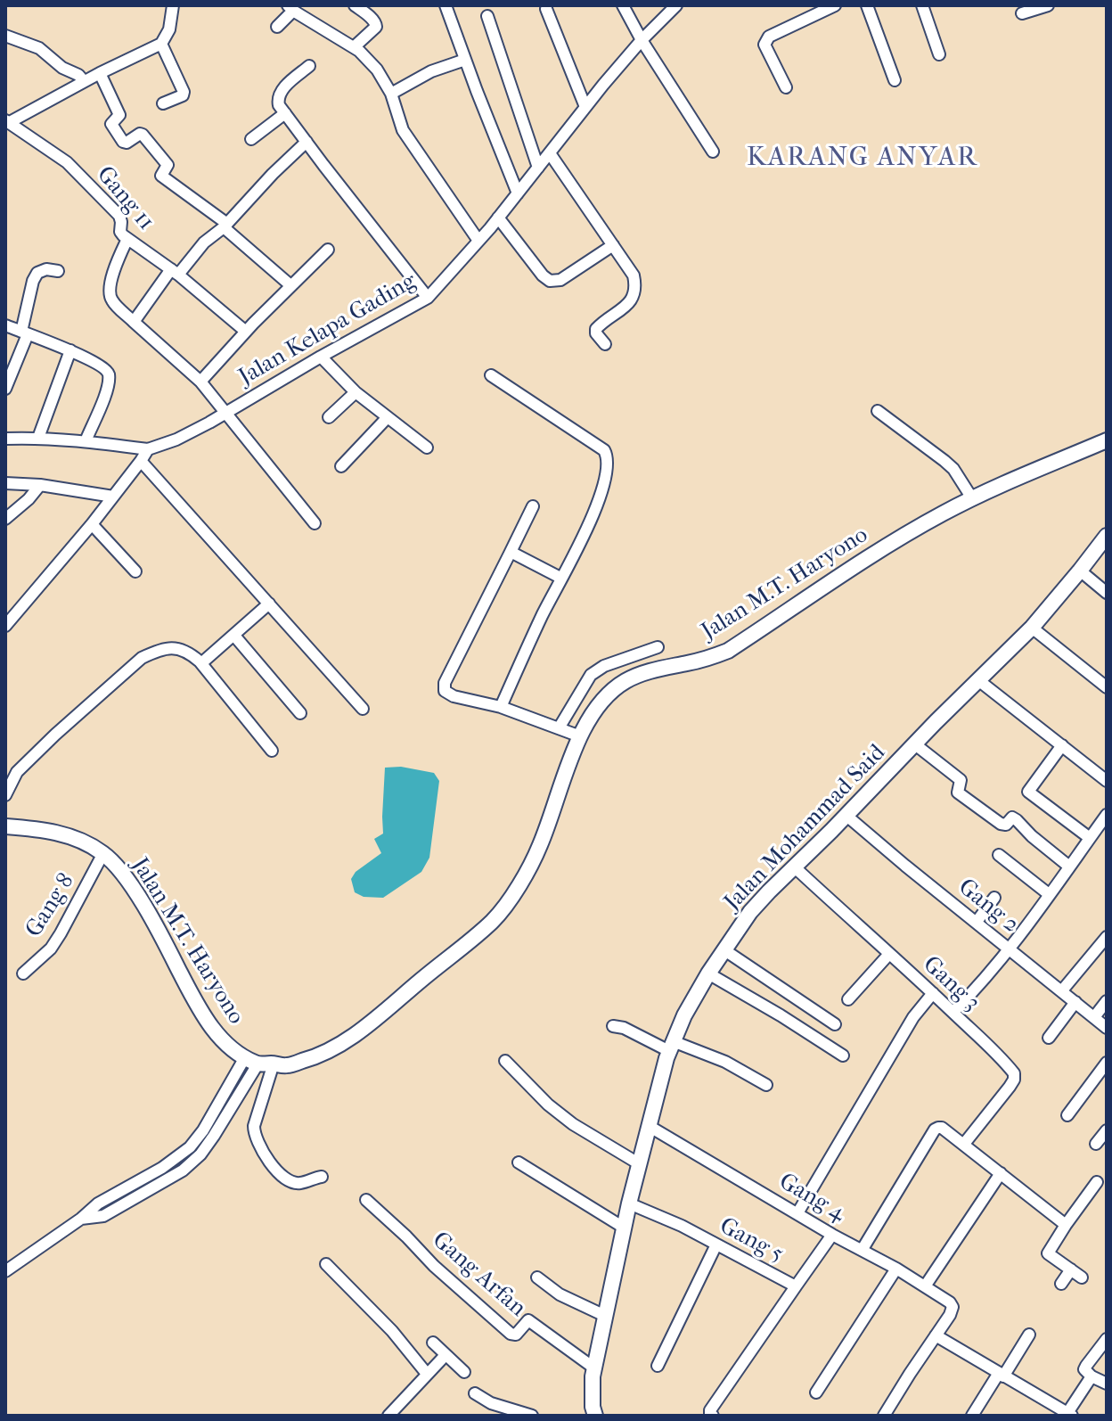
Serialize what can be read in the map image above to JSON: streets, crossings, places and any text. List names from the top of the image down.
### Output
{
  "streets": {
    "main road": ["Jalan M.T. Haryono", "Jalan Mohammad Said"],
    "street": [
      "Gang 11",
      "Jalan Kelapa Gading",
      "Gang 8",
      "Gang 2",
      "Gang 3",
      "Gang 4",
      "Gang 5",
      "Gang Arfan"
    ]
  },
  "crossings": [
    ["Jalan M.T. Haryono", "Gang 8"],
    ["Jalan Mohammad Said", "Gang 2"],
    ["Jalan Mohammad Said", "Gang 3"],
    ["Jalan Mohammad Said", "Gang 4"],
    ["Jalan Mohammad Said", "Gang 5"],
    ["Jalan Mohammad Said", "Gang Arfan"]
  ],
  "districts": ["KARANG ANYAR"]
}
